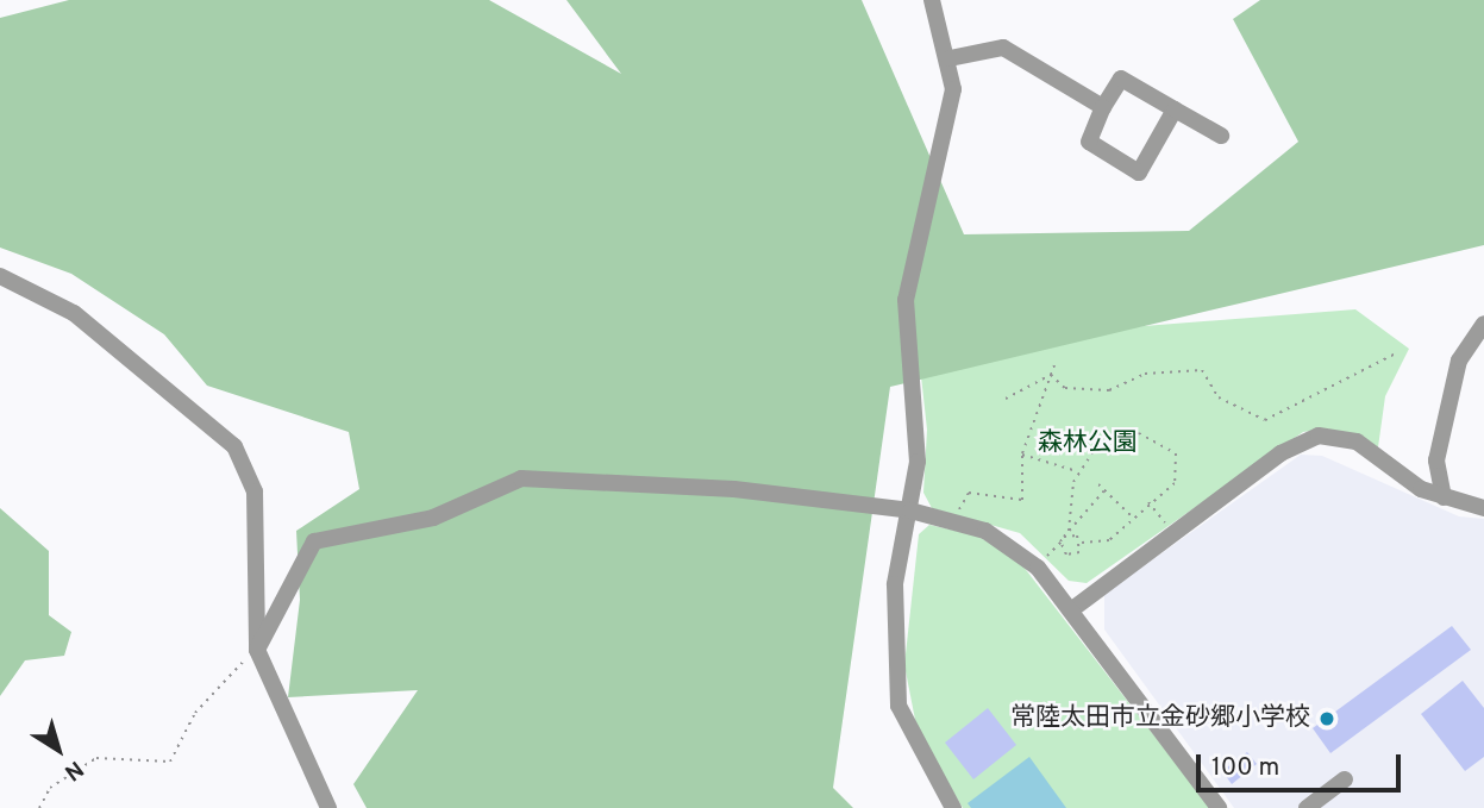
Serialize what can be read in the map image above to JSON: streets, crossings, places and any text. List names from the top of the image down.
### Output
{
  "parks": ["森林公園"],
  "places": ["常陸太田市立金砂郷小学校"],
  "scale_bar": "100 m",
  "north": "bottom right"
}
